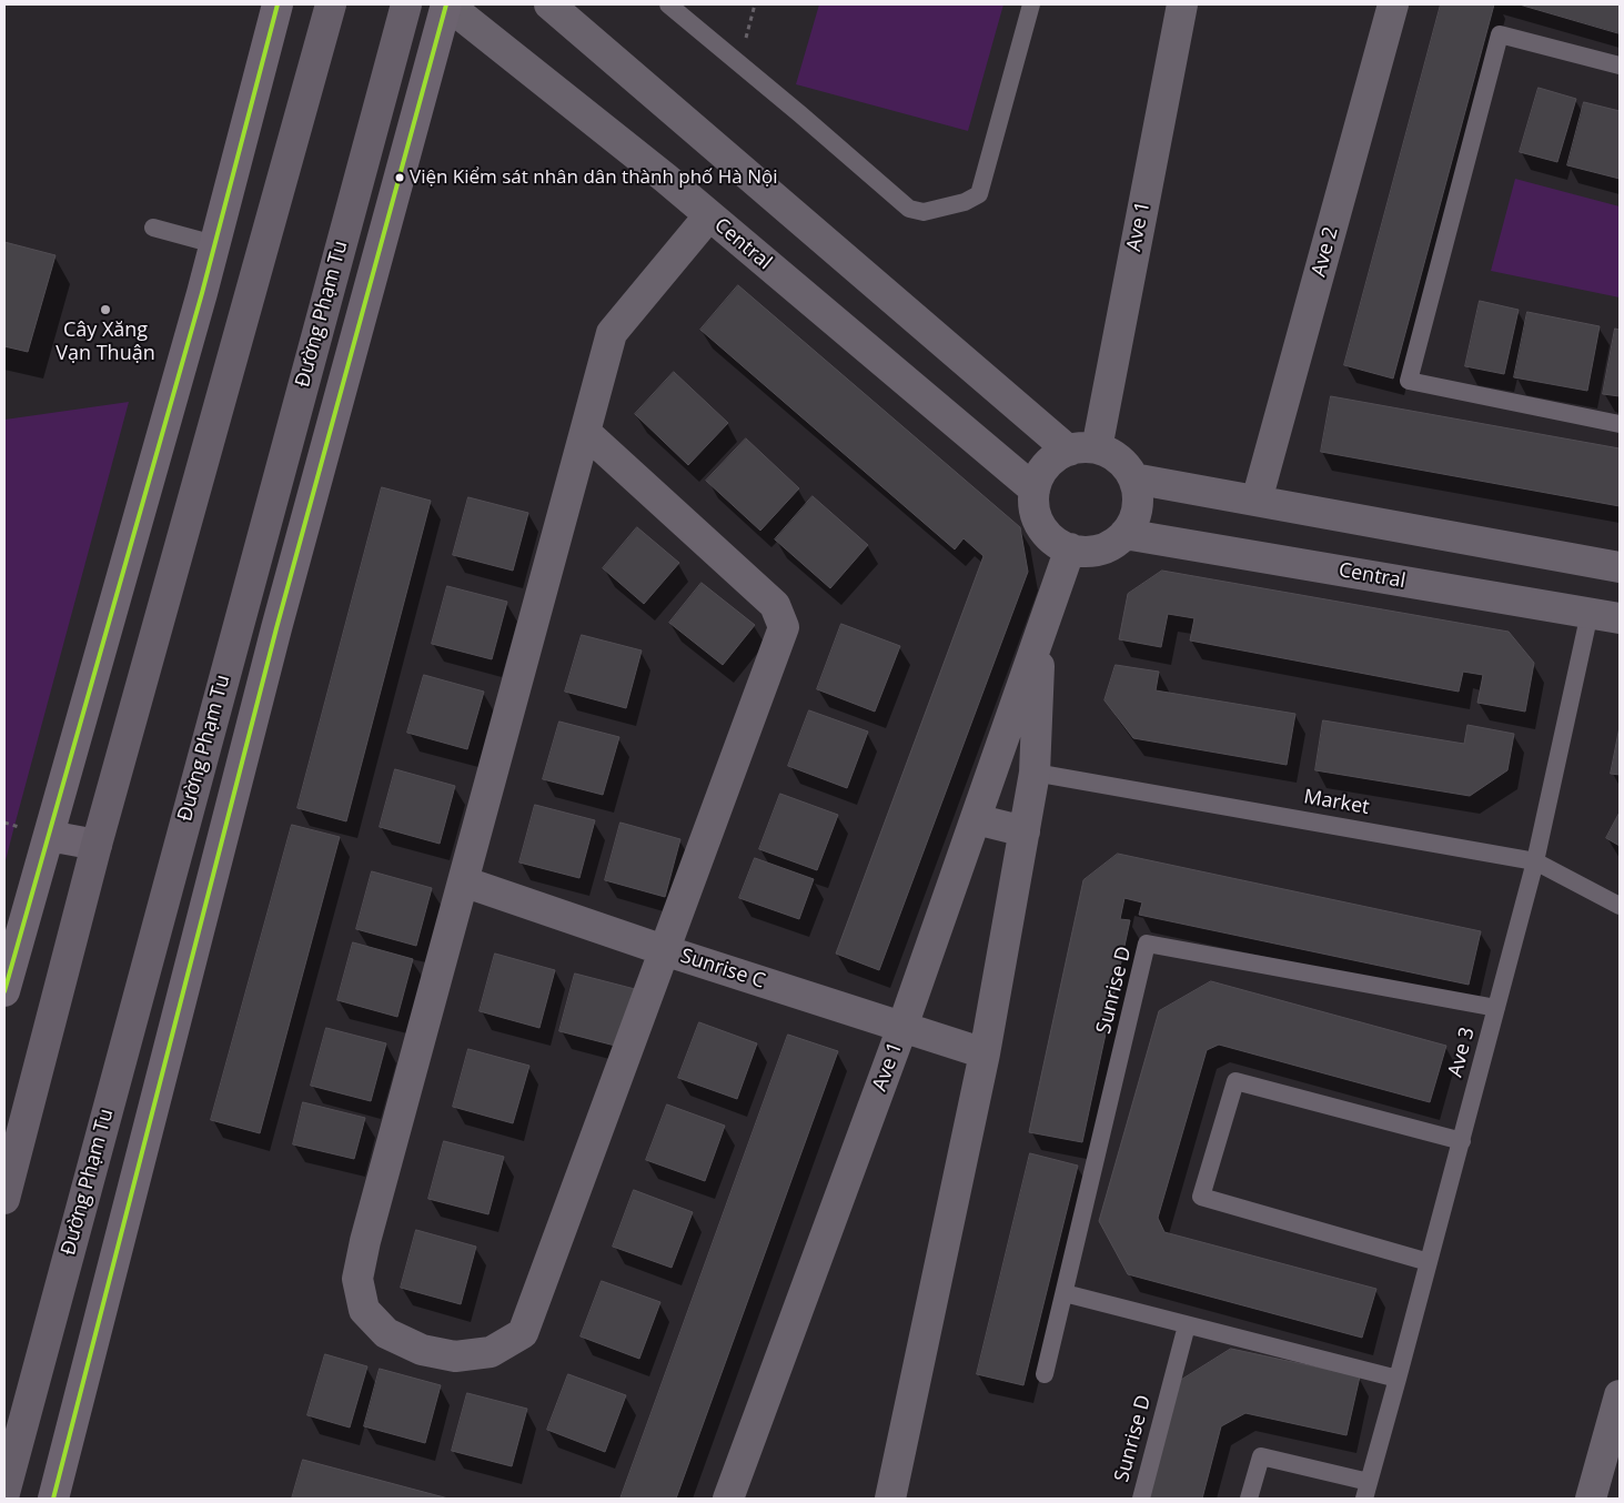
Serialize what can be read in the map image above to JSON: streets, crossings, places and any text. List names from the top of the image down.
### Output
{
  "streets": {
    "highway": ["Đường Phạm Tu"],
    "street": [
      "Ave 1",
      "Central",
      "Ave 2",
      "Sunrise C"
    ],
    "lane": ["Market", "Sunrise D", "Ave 3"]
  },
  "crossings": [
    ["Ave 1", "Central"],
    ["Ave 1", "Market"],
    ["Ave 1", "Sunrise C"],
    ["Central", "Đường Phạm Tu"],
    ["Central", "Ave 3"],
    ["Market", "Ave 3"],
    ["Sunrise D", "Ave 3"]
  ],
  "places": ["Viện Kiểm sát nhân dân thành phố Hà Nội", "Cây Xăng Vạn Thuận"]
}
